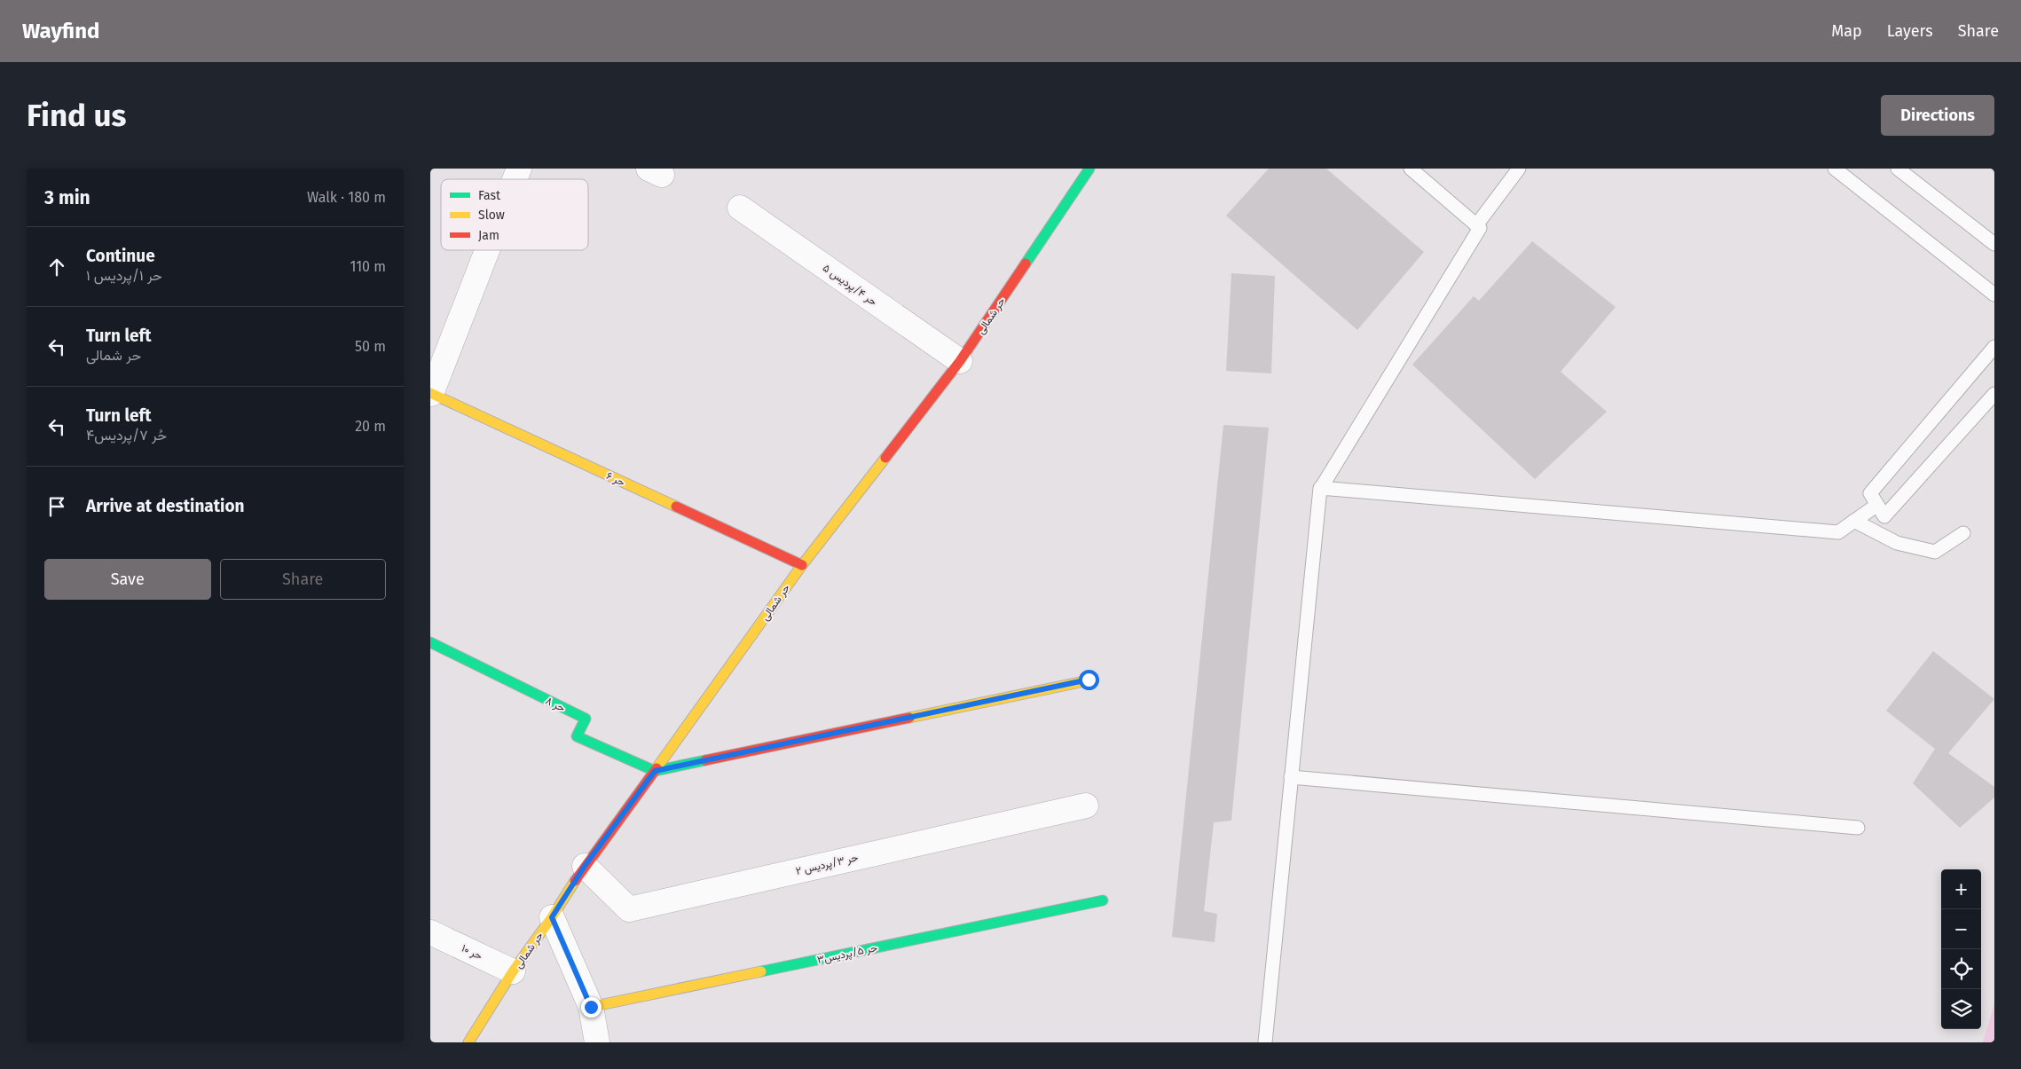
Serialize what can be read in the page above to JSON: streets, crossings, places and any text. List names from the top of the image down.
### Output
{
  "streets": {
    "street": [
      "حر ۴/پردیس ۵",
      "حر شمالی",
      "حر ۶",
      "حر ۸",
      "حر ۳/پردیس ۲",
      "حر ۱۰",
      "حر ۵/پردیس۳"
    ]
  },
  "crossings": [
    ["حر ۴/پردیس ۵", "حر شمالی"],
    ["حر شمالی", "حر ۶"],
    ["حر شمالی", "حر ۸"],
    ["حر شمالی", "حر ۳/پردیس ۲"],
    ["حر شمالی", "حر ۱۰"]
  ],
  "legend": ["Fast", "Slow", "Jam"],
  "page": {
    "header": "Wayfind",
    "nav": ["Map", "Layers", "Share"],
    "buttons": [
      "Directions",
      ["Save", "Share"]
    ],
    "title": "Find us",
    "heading": ["3 min", "Walk · 180 m"],
    "list": [
      ["Continue", "حر ۱/پردیس ۱", "110 m"],
      ["Turn left", "حر شمالی", "50 m"],
      ["Turn left", "حُر ۷/پردیس۴", "20 m"],
      "Arrive at destination"
    ],
    "map_buttons": ["+", "−"]
  }
}
